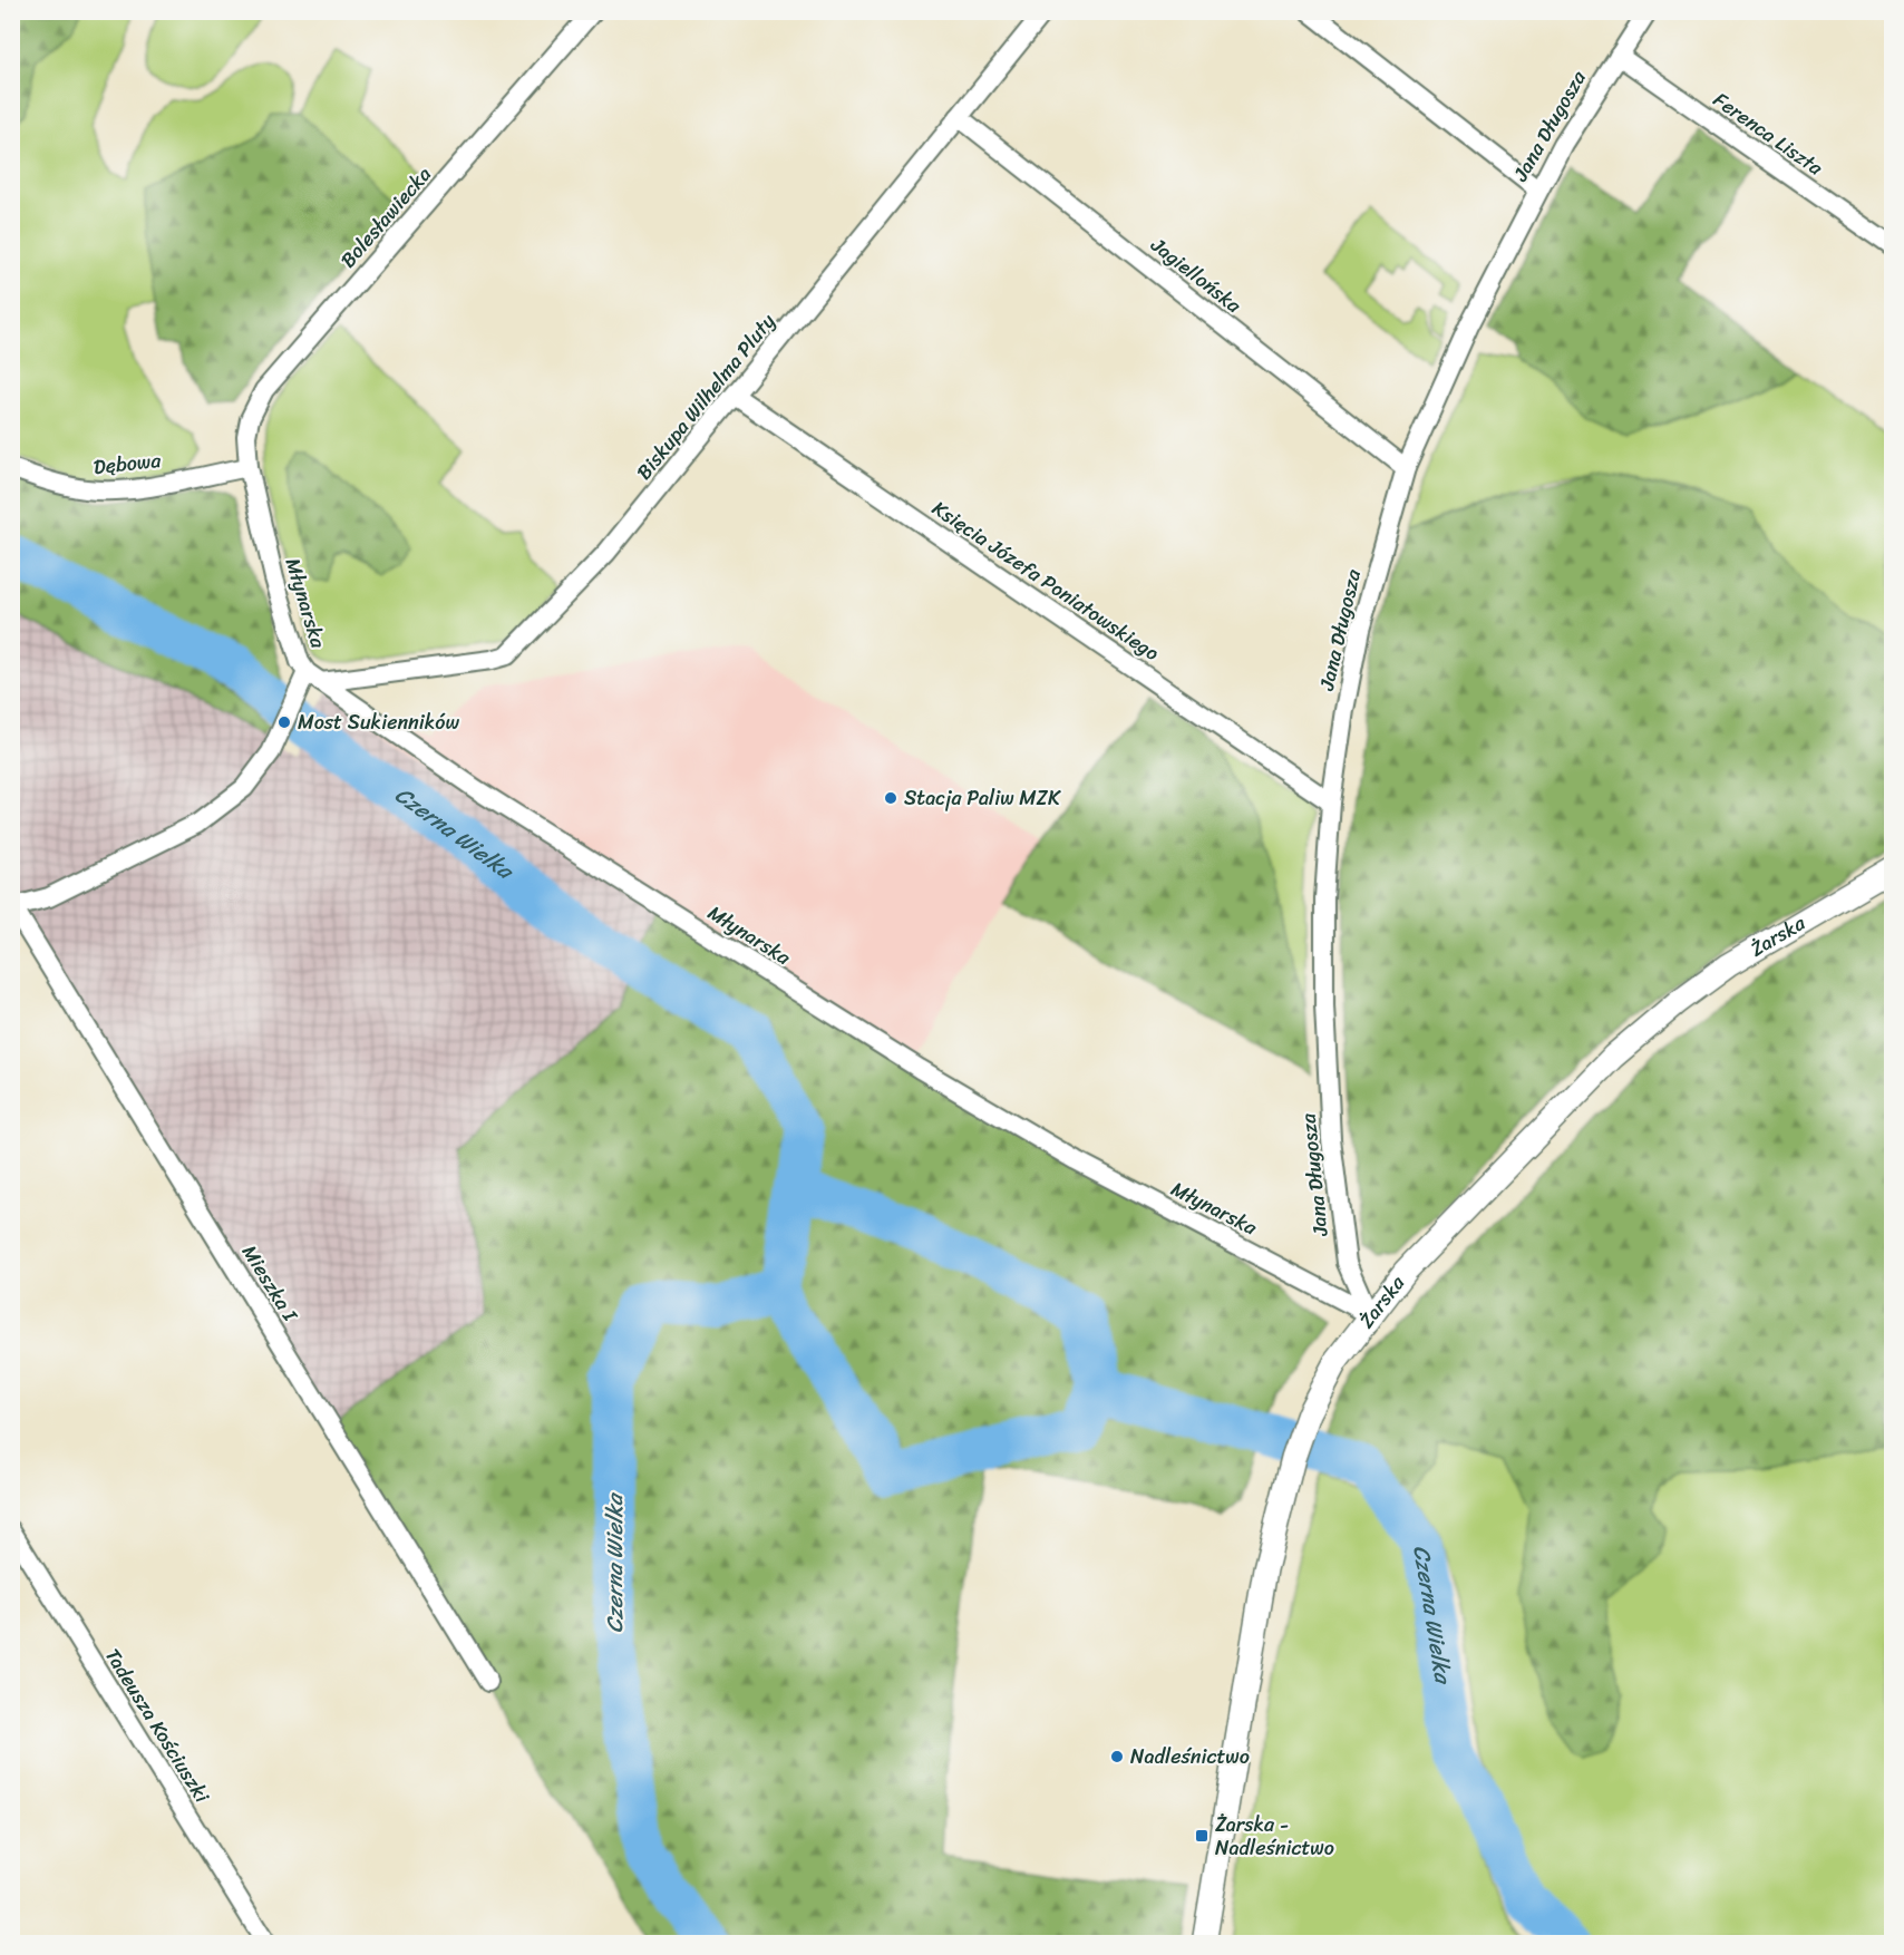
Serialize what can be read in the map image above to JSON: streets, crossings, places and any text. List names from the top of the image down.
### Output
{
  "streets": {
    "street": [
      "Jana Długosza",
      "Ferenca Liszta",
      "Bolesławiecka",
      "Jagiellońska",
      "Biskupa Wilhelma Pluty",
      "Dębowa",
      "Księcia Józefa Poniatowskiego",
      "Młynarska",
      "Żarska",
      "Mieszka I",
      "Tadeusza Kościuszki"
    ]
  },
  "crossings": [
    ["Jana Długosza", "Ferenca Liszta"],
    ["Jana Długosza", "Jagiellońska"],
    ["Jana Długosza", "Księcia Józefa Poniatowskiego"],
    ["Jana Długosza", "Młynarska"],
    ["Jana Długosza", "Żarska"],
    ["Bolesławiecka", "Dębowa"],
    ["Bolesławiecka", "Młynarska"],
    ["Jagiellońska", "Biskupa Wilhelma Pluty"],
    ["Biskupa Wilhelma Pluty", "Księcia Józefa Poniatowskiego"],
    ["Biskupa Wilhelma Pluty", "Młynarska"],
    ["Dębowa", "Młynarska"],
    ["Młynarska", "Żarska"]
  ],
  "water": ["Czerna Wielka"],
  "places": {
    "other": ["Most Sukienników", "Stacja Paliw MZK", "Nadleśnictwo"],
    "transit": ["Żarska - Nadleśnictwo"]
  }
}
